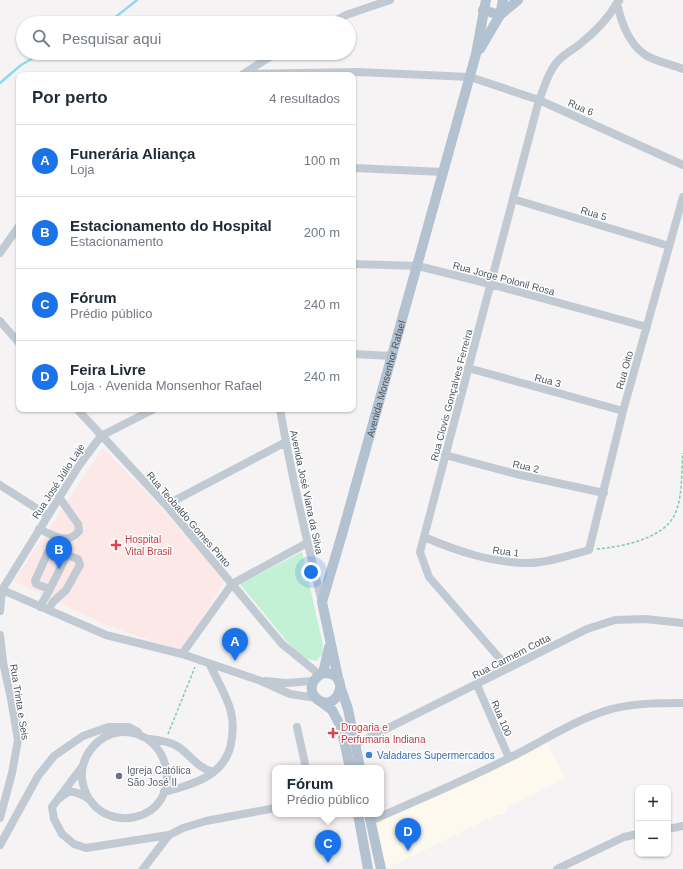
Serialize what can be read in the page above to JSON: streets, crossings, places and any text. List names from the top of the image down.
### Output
{
  "streets": {
    "main road": ["Avenida Monsenhor Rafael"],
    "street": [
      "Rua 6",
      "Rua 5",
      "Rua Jorge Polonil Rosa",
      "Rua Oito",
      "Rua 3",
      "Rua Clovis Gonçalves Ferreira",
      "Rua 2",
      "Rua José Júlio Laje",
      "Avenida José Viana da Silva",
      "Rua Teobaldo Gomes Pinto",
      "Rua 1",
      "Rua Carmem Cotta",
      "Rua Trinta e Seis",
      "Rua 100"
    ]
  },
  "crossings": [
    ["Rua 6", "Avenida Monsenhor Rafael"],
    ["Rua 6", "Rua Clovis Gonçalves Ferreira"],
    ["Rua 5", "Rua Oito"],
    ["Rua 5", "Rua Clovis Gonçalves Ferreira"],
    ["Rua Jorge Polonil Rosa", "Rua Oito"],
    ["Rua Jorge Polonil Rosa", "Avenida Monsenhor Rafael"],
    ["Rua Jorge Polonil Rosa", "Rua Clovis Gonçalves Ferreira"],
    ["Rua Oito", "Rua 3"],
    ["Rua Oito", "Rua 2"],
    ["Rua Oito", "Rua 1"],
    ["Avenida Monsenhor Rafael", "Avenida José Viana da Silva"],
    ["Avenida Monsenhor Rafael", "Rua Teobaldo Gomes Pinto"],
    ["Avenida Monsenhor Rafael", "Rua Carmem Cotta"],
    ["Rua 3", "Rua Clovis Gonçalves Ferreira"],
    ["Rua Clovis Gonçalves Ferreira", "Rua 2"],
    ["Rua Clovis Gonçalves Ferreira", "Rua 1"],
    ["Rua Clovis Gonçalves Ferreira", "Rua Carmem Cotta"],
    ["Rua José Júlio Laje", "Rua Teobaldo Gomes Pinto"],
    ["Rua Carmem Cotta", "Rua 100"]
  ],
  "places": {
    "health": ["Hospital Vital Brasil", "Drogaria e Perfumaria Indiana"],
    "other": ["Valadares Supermercados", "Igreja Católica São José II"]
  },
  "page": {
    "search": "Pesquisar aqui",
    "heading": ["Por perto", "4 resultados"],
    "list": [
      {
        "mark": "A",
        "name": "Funerária Aliança",
        "note": "Loja",
        "value": "100 m"
      },
      {
        "mark": "B",
        "name": "Estacionamento do Hospital",
        "note": "Estacionamento",
        "value": "200 m"
      },
      {
        "mark": "C",
        "name": "Fórum",
        "note": "Prédio público",
        "value": "240 m"
      },
      {
        "mark": "D",
        "name": "Feira Livre",
        "note": "Loja · Avenida Monsenhor Rafael",
        "value": "240 m"
      }
    ],
    "pins": [
      "B",
      "A",
      "D",
      "C"
    ],
    "popup": ["Fórum", "Prédio público"],
    "map_buttons": ["+", "−"]
  }
}
